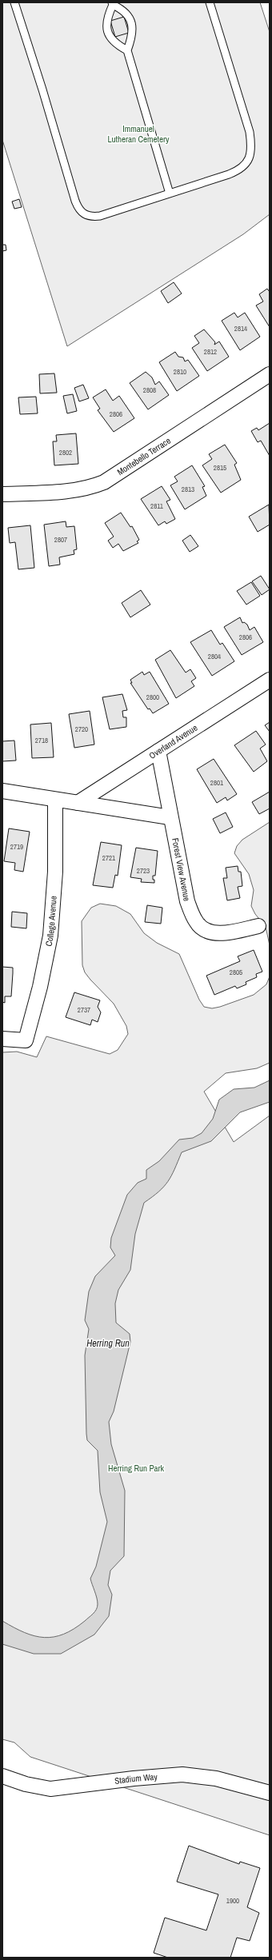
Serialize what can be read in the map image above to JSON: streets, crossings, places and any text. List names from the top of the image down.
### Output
{
  "streets": {
    "street": [
      "Montebello Terrace",
      "Overland Avenue",
      "Forest View Avenue",
      "College Avenue",
      "Stadium Way"
    ]
  },
  "crossings": [
    ["Overland Avenue", "Forest View Avenue"]
  ],
  "water": ["Herring Run"],
  "parks": ["Immanuel Lutheran Cemetery", "Herring Run Park"],
  "house_numbers": [
    "2814",
    "2812",
    "2810",
    "2808",
    "2806",
    "2802",
    "2815",
    "2813",
    "2811",
    "2807",
    "2806",
    "2804",
    "2800",
    "2720",
    "2718",
    "2801",
    "2719",
    "2721",
    "2723",
    "2805",
    "2737",
    "1900"
  ]
}
